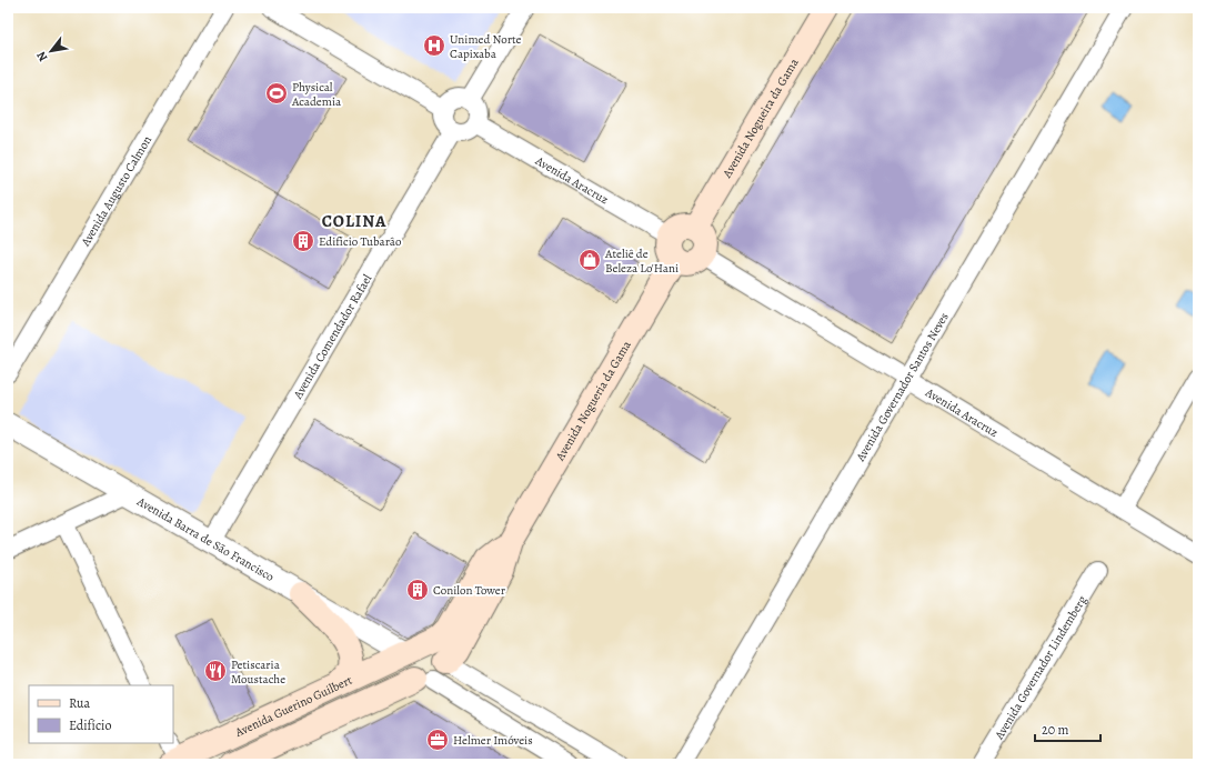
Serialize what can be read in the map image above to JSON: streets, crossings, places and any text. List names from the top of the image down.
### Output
{
  "streets": {
    "main road": ["Avenida Nogueira da Gama", "Avenida Nogueria da Gama", "Avenida Guerino Guilbert"],
    "street": [
      "Avenida Aracruz",
      "Avenida Augusto Calmon",
      "Avenida Comendador Rafael",
      "Avenida Governador Santos Neves",
      "Avenida Barra de São Francisco",
      "Avenida Governador Lindemberg"
    ]
  },
  "crossings": [
    ["Avenida Nogueira da Gama", "Avenida Aracruz"],
    ["Avenida Nogueira da Gama", "Avenida Nogueria da Gama"],
    ["Avenida Aracruz", "Avenida Comendador Rafael"],
    ["Avenida Aracruz", "Avenida Governador Santos Neves"],
    ["Avenida Aracruz", "Avenida Nogueria da Gama"],
    ["Avenida Comendador Rafael", "Avenida Barra de São Francisco"],
    ["Avenida Nogueria da Gama", "Avenida Barra de São Francisco"],
    ["Avenida Nogueria da Gama", "Avenida Guerino Guilbert"],
    ["Avenida Barra de São Francisco", "Avenida Guerino Guilbert"]
  ],
  "districts": ["COLINA"],
  "places": {
    "hospital": ["Unimed Norte Capixaba"],
    "sports": ["Physical Academia"],
    "building": ["Edifício Tubarâo", "Conilon Tower"],
    "shop": ["Ateliê de Beleza Lo'Hani"],
    "restaurant": ["Petiscaria Moustache"],
    "office": ["Helmer Imóveis"]
  },
  "legend": ["Rua", "Edifício"],
  "scale_bar": "20 m",
  "north": "bottom left"
}
